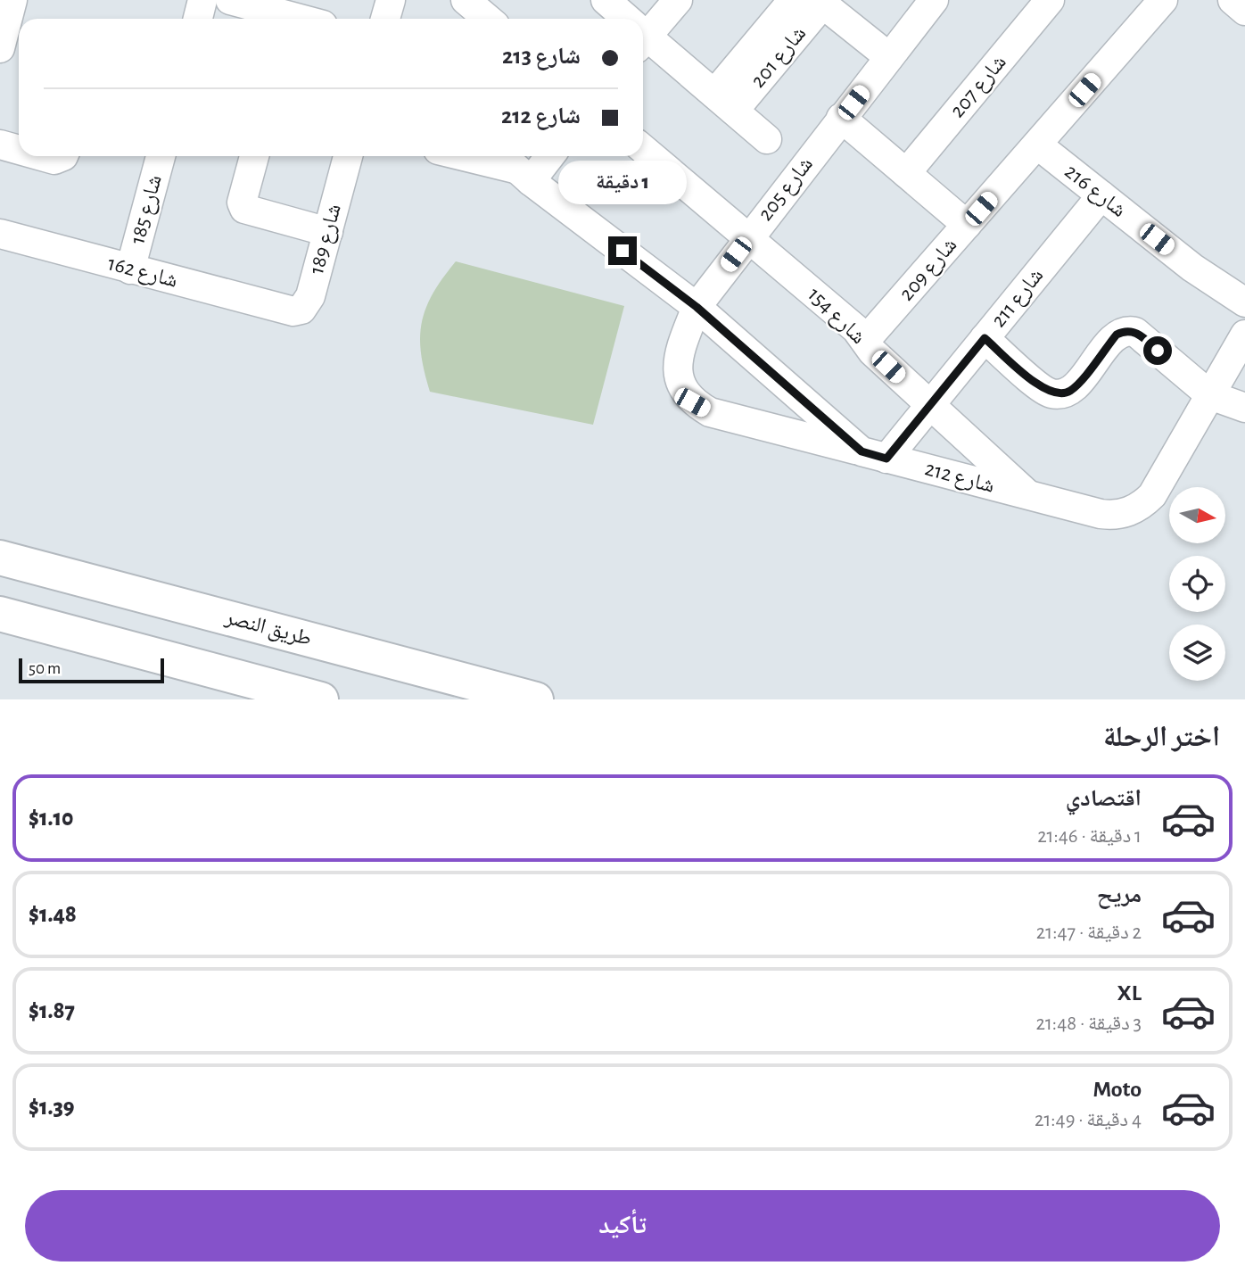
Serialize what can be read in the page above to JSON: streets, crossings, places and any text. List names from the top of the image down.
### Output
{
  "streets": {
    "highway": ["طريق النصر"],
    "street": [
      "شارع 201",
      "شارع 207",
      "شارع 205",
      "شارع 216",
      "شارع 185",
      "شارع 189",
      "شارع 209",
      "شارع 162",
      "شارع 211",
      "شارع 154",
      "شارع 212"
    ]
  },
  "crossings": [
    ["شارع 205", "شارع 211"],
    ["شارع 205", "شارع 154"],
    ["شارع 205", "شارع 212"],
    ["شارع 216", "شارع 209"],
    ["شارع 216", "شارع 211"],
    ["شارع 185", "شارع 162"],
    ["شارع 189", "شارع 162"],
    ["شارع 209", "شارع 154"],
    ["شارع 211", "شارع 154"],
    ["شارع 211", "شارع 212"],
    ["شارع 154", "شارع 212"]
  ],
  "scale_bar": "50 m",
  "north": "right",
  "page": {
    "banner": ["شارع 213", "شارع 212"],
    "bubble": "1 دقيقة",
    "scale": "50 m",
    "heading": "اختر الرحلة",
    "list": [
      {
        "name": "اقتصادي",
        "note": "1 دقيقة · 21:46",
        "value": "$1.10"
      },
      {
        "name": "مريح",
        "note": "2 دقيقة · 21:47",
        "value": "$1.48"
      },
      {
        "name": "XL",
        "note": "3 دقيقة · 21:48",
        "value": "$1.87"
      },
      {
        "name": "Moto",
        "note": "4 دقيقة · 21:49",
        "value": "$1.39"
      }
    ],
    "buttons": "تأكيد"
  }
}
